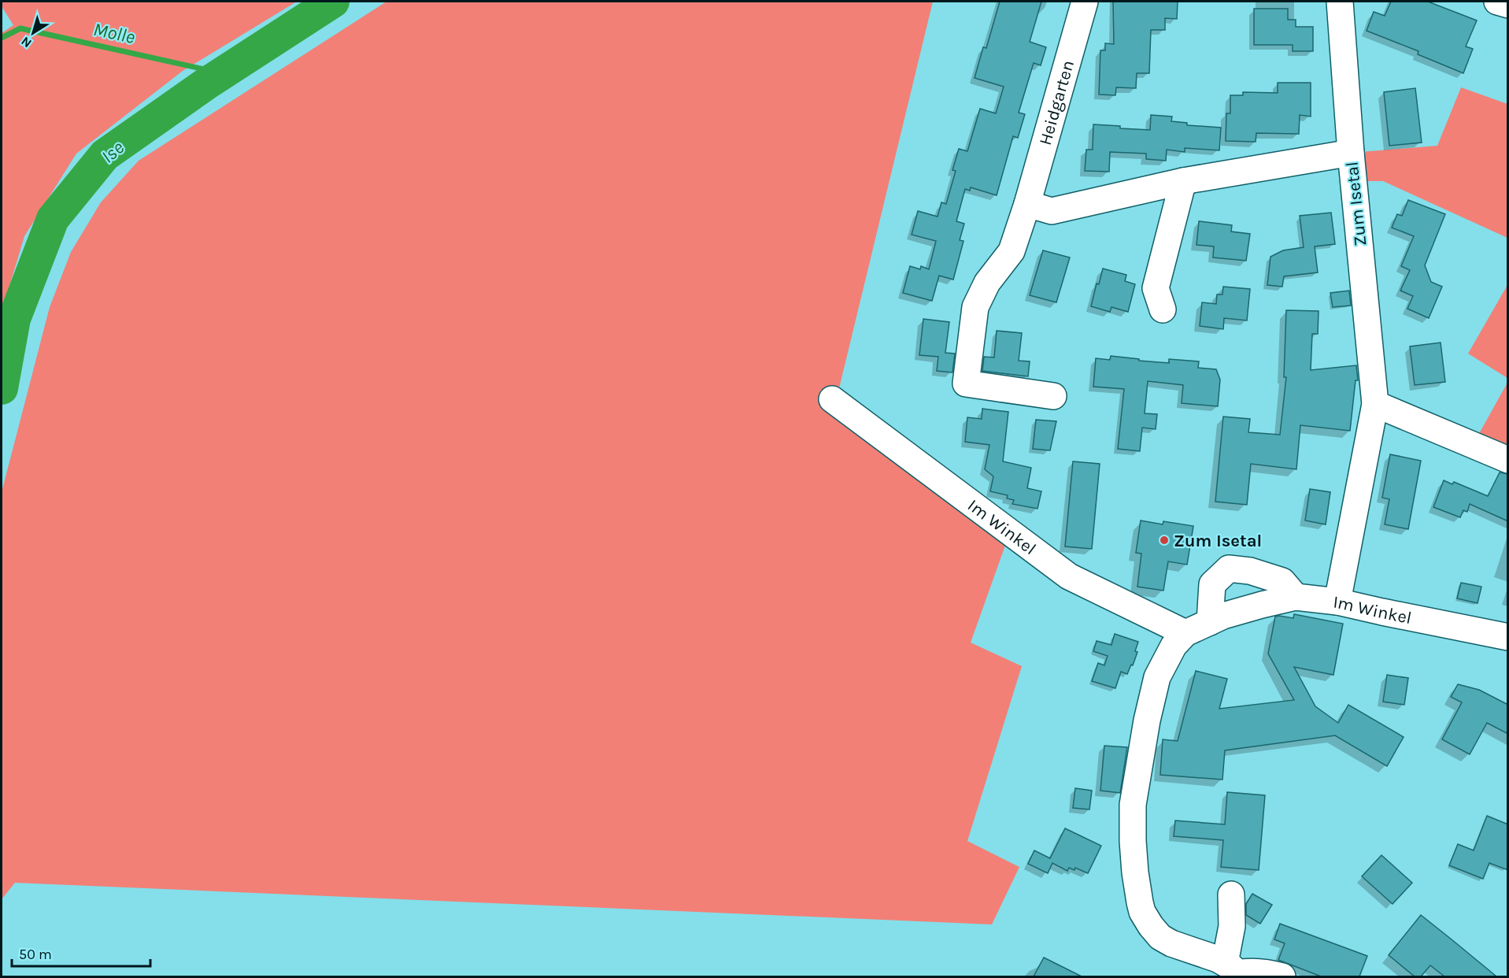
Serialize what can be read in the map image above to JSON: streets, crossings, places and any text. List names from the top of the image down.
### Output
{
  "streets": {
    "street": ["Heidgarten", "Zum Isetal", "Im Winkel"]
  },
  "crossings": [
    ["Zum Isetal", "Im Winkel"]
  ],
  "water": ["Molle", "Ise"],
  "places": ["Zum Isetal"],
  "scale_bar": "50 m",
  "north": "bottom left"
}
